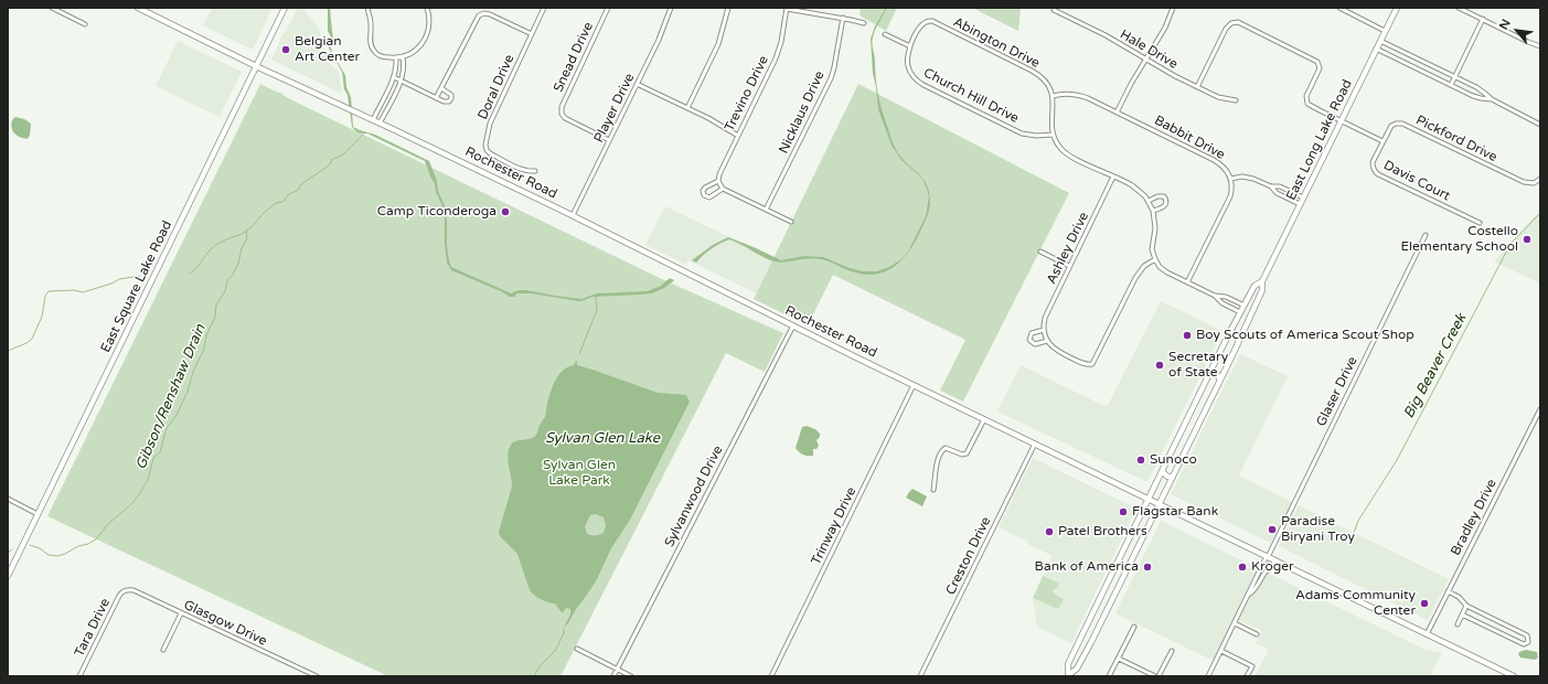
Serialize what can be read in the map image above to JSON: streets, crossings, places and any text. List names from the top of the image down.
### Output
{
  "streets": {
    "main road": ["East Long Lake Road", "Rochester Road", "East Square Lake Road"],
    "street": [
      "Abington Drive",
      "Hale Drive",
      "Snead Drive",
      "Doral Drive",
      "Trevino Drive",
      "Church Hill Drive",
      "Player Drive",
      "Nicklaus Drive",
      "Babbit Drive",
      "Pickford Drive",
      "Davis Court",
      "Ashley Drive",
      "Glaser Drive",
      "Sylvanwood Drive",
      "Bradley Drive",
      "Trinway Drive",
      "Creston Drive",
      "Glasgow Drive",
      "Tara Drive"
    ]
  },
  "crossings": [
    ["Abington Drive", "Church Hill Drive"],
    ["Abington Drive", "Babbit Drive"],
    ["Snead Drive", "Player Drive"],
    ["Player Drive", "Rochester Road"],
    ["Pickford Drive", "Davis Court"],
    ["East Long Lake Road", "Rochester Road"],
    ["Rochester Road", "East Square Lake Road"],
    ["Rochester Road", "Glaser Drive"],
    ["Rochester Road", "Sylvanwood Drive"],
    ["Rochester Road", "Bradley Drive"],
    ["Rochester Road", "Trinway Drive"],
    ["Rochester Road", "Creston Drive"],
    ["Glasgow Drive", "Tara Drive"]
  ],
  "water": ["Big Beaver Creek", "Gibson/Renshaw Drain", "Sylvan Glen Lake"],
  "parks": ["Sylvan Glen Lake Park"],
  "places": [
    "Belgian Art Center",
    "Camp Ticonderoga",
    "Costello Elementary School",
    "Boy Scouts of America Scout Shop",
    "Secretary of State",
    "Sunoco",
    "Flagstar Bank",
    "Paradise Biryani Troy",
    "Patel Brothers",
    "Bank of America",
    "Kroger",
    "Adams Community Center"
  ],
  "north": "top left"
}
